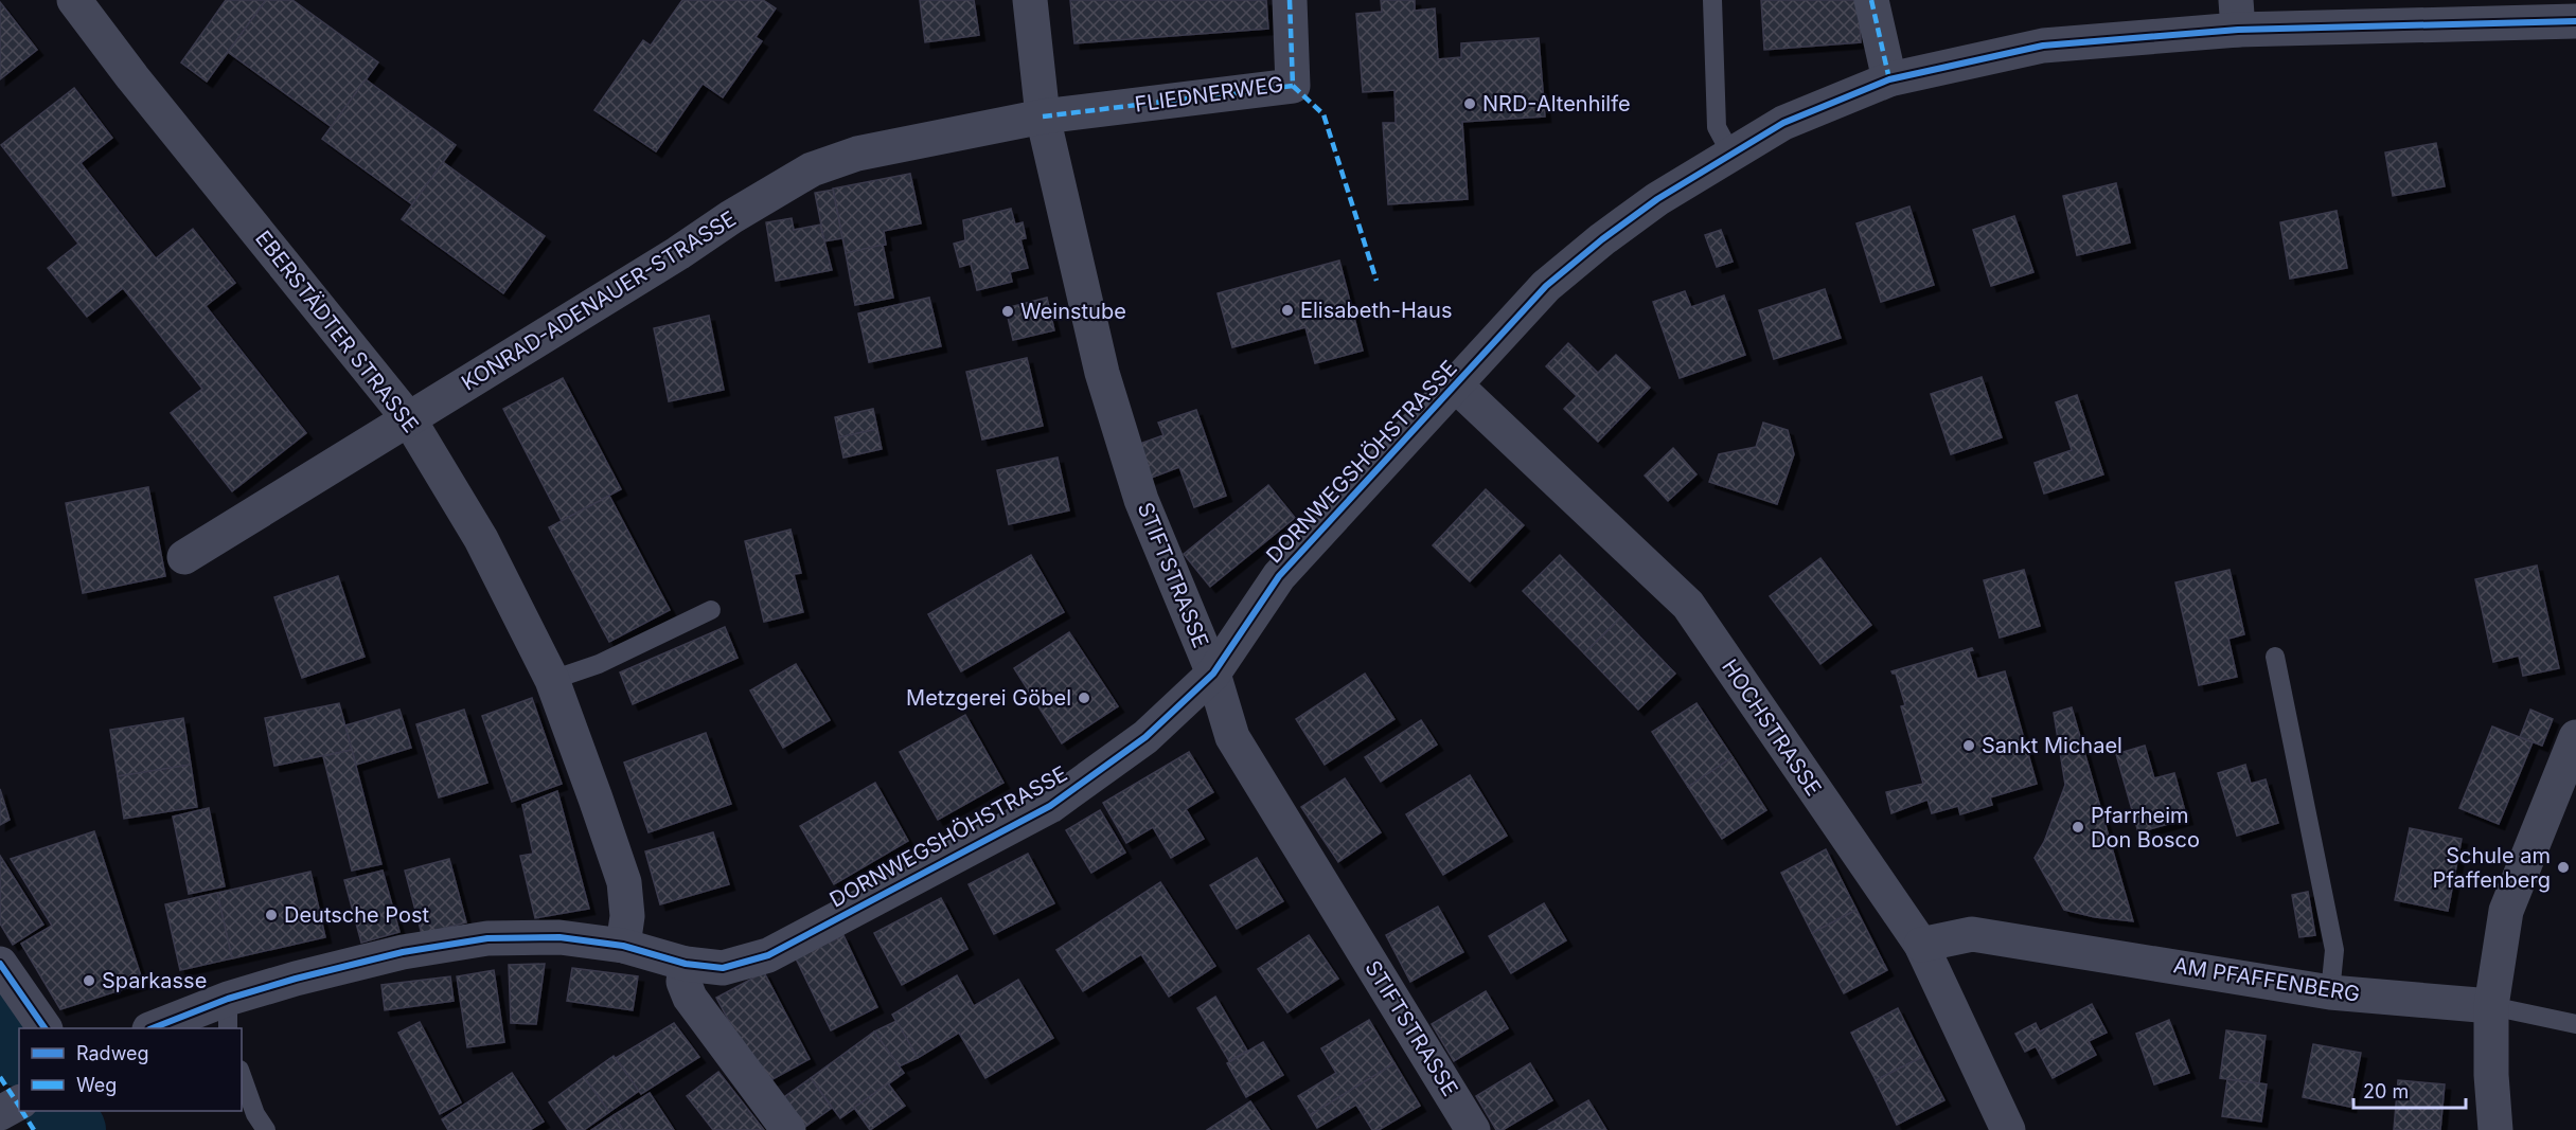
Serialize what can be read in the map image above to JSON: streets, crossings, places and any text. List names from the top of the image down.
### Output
{
  "streets": {
    "street": [
      "FLIEDNERWEG",
      "KONRAD-ADENAUER-STRASSE",
      "EBERSTÄDTER STRASSE",
      "DORNWEGSHÖHSTRASSE",
      "STIFTSTRASSE",
      "HOCHSTRASSE",
      "AM PFAFFENBERG"
    ]
  },
  "crossings": [
    ["FLIEDNERWEG", "KONRAD-ADENAUER-STRASSE"],
    ["FLIEDNERWEG", "STIFTSTRASSE"],
    ["KONRAD-ADENAUER-STRASSE", "EBERSTÄDTER STRASSE"],
    ["KONRAD-ADENAUER-STRASSE", "STIFTSTRASSE"],
    ["EBERSTÄDTER STRASSE", "DORNWEGSHÖHSTRASSE"],
    ["DORNWEGSHÖHSTRASSE", "STIFTSTRASSE"],
    ["DORNWEGSHÖHSTRASSE", "HOCHSTRASSE"],
    ["HOCHSTRASSE", "AM PFAFFENBERG"]
  ],
  "places": [
    "NRD-Altenhilfe",
    "Elisabeth-Haus",
    "Weinstube",
    "Metzgerei Göbel",
    "Sankt Michael",
    "Pfarrheim Don Bosco",
    "Schule am Pfaffenberg",
    "Deutsche Post",
    "Sparkasse"
  ],
  "legend": ["Radweg", "Weg"],
  "scale_bar": "20 m"
}
